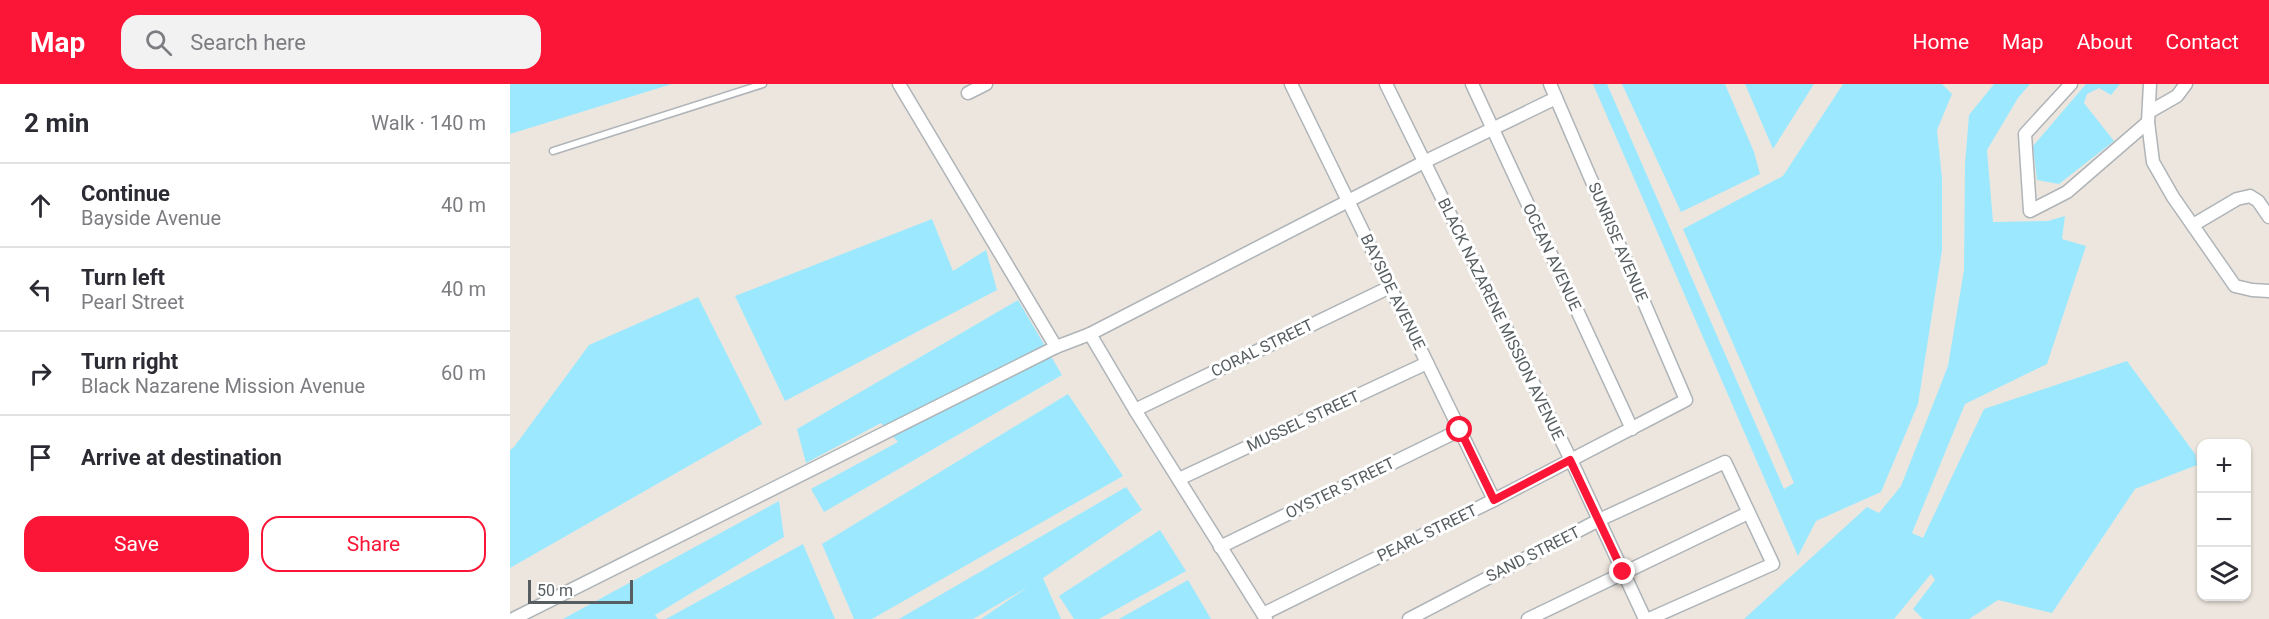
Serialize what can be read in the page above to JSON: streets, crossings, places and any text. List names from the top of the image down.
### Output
{
  "streets": {
    "street": [
      "SUNRISE AVENUE",
      "OCEAN AVENUE",
      "BAYSIDE AVENUE",
      "BLACK NAZARENE MISSION AVENUE",
      "CORAL STREET",
      "MUSSEL STREET",
      "OYSTER STREET",
      "PEARL STREET",
      "SAND STREET"
    ]
  },
  "crossings": [
    ["SUNRISE AVENUE", "PEARL STREET"],
    ["OCEAN AVENUE", "PEARL STREET"],
    ["BAYSIDE AVENUE", "CORAL STREET"],
    ["BAYSIDE AVENUE", "MUSSEL STREET"],
    ["BAYSIDE AVENUE", "OYSTER STREET"],
    ["BAYSIDE AVENUE", "PEARL STREET"],
    ["BLACK NAZARENE MISSION AVENUE", "PEARL STREET"],
    ["BLACK NAZARENE MISSION AVENUE", "SAND STREET"]
  ],
  "scale_bar": "50 m",
  "page": {
    "header": "Map",
    "search": "Search here",
    "nav": [
      "Home",
      "Map",
      "About",
      "Contact"
    ],
    "heading": ["2 min", "Walk · 140 m"],
    "list": [
      ["Continue", "Bayside Avenue", "40 m"],
      ["Turn left", "Pearl Street", "40 m"],
      ["Turn right", "Black Nazarene Mission Avenue", "60 m"],
      "Arrive at destination"
    ],
    "map_buttons": ["+", "−"],
    "buttons": ["Save", "Share"],
    "scale": "50 m"
  }
}
